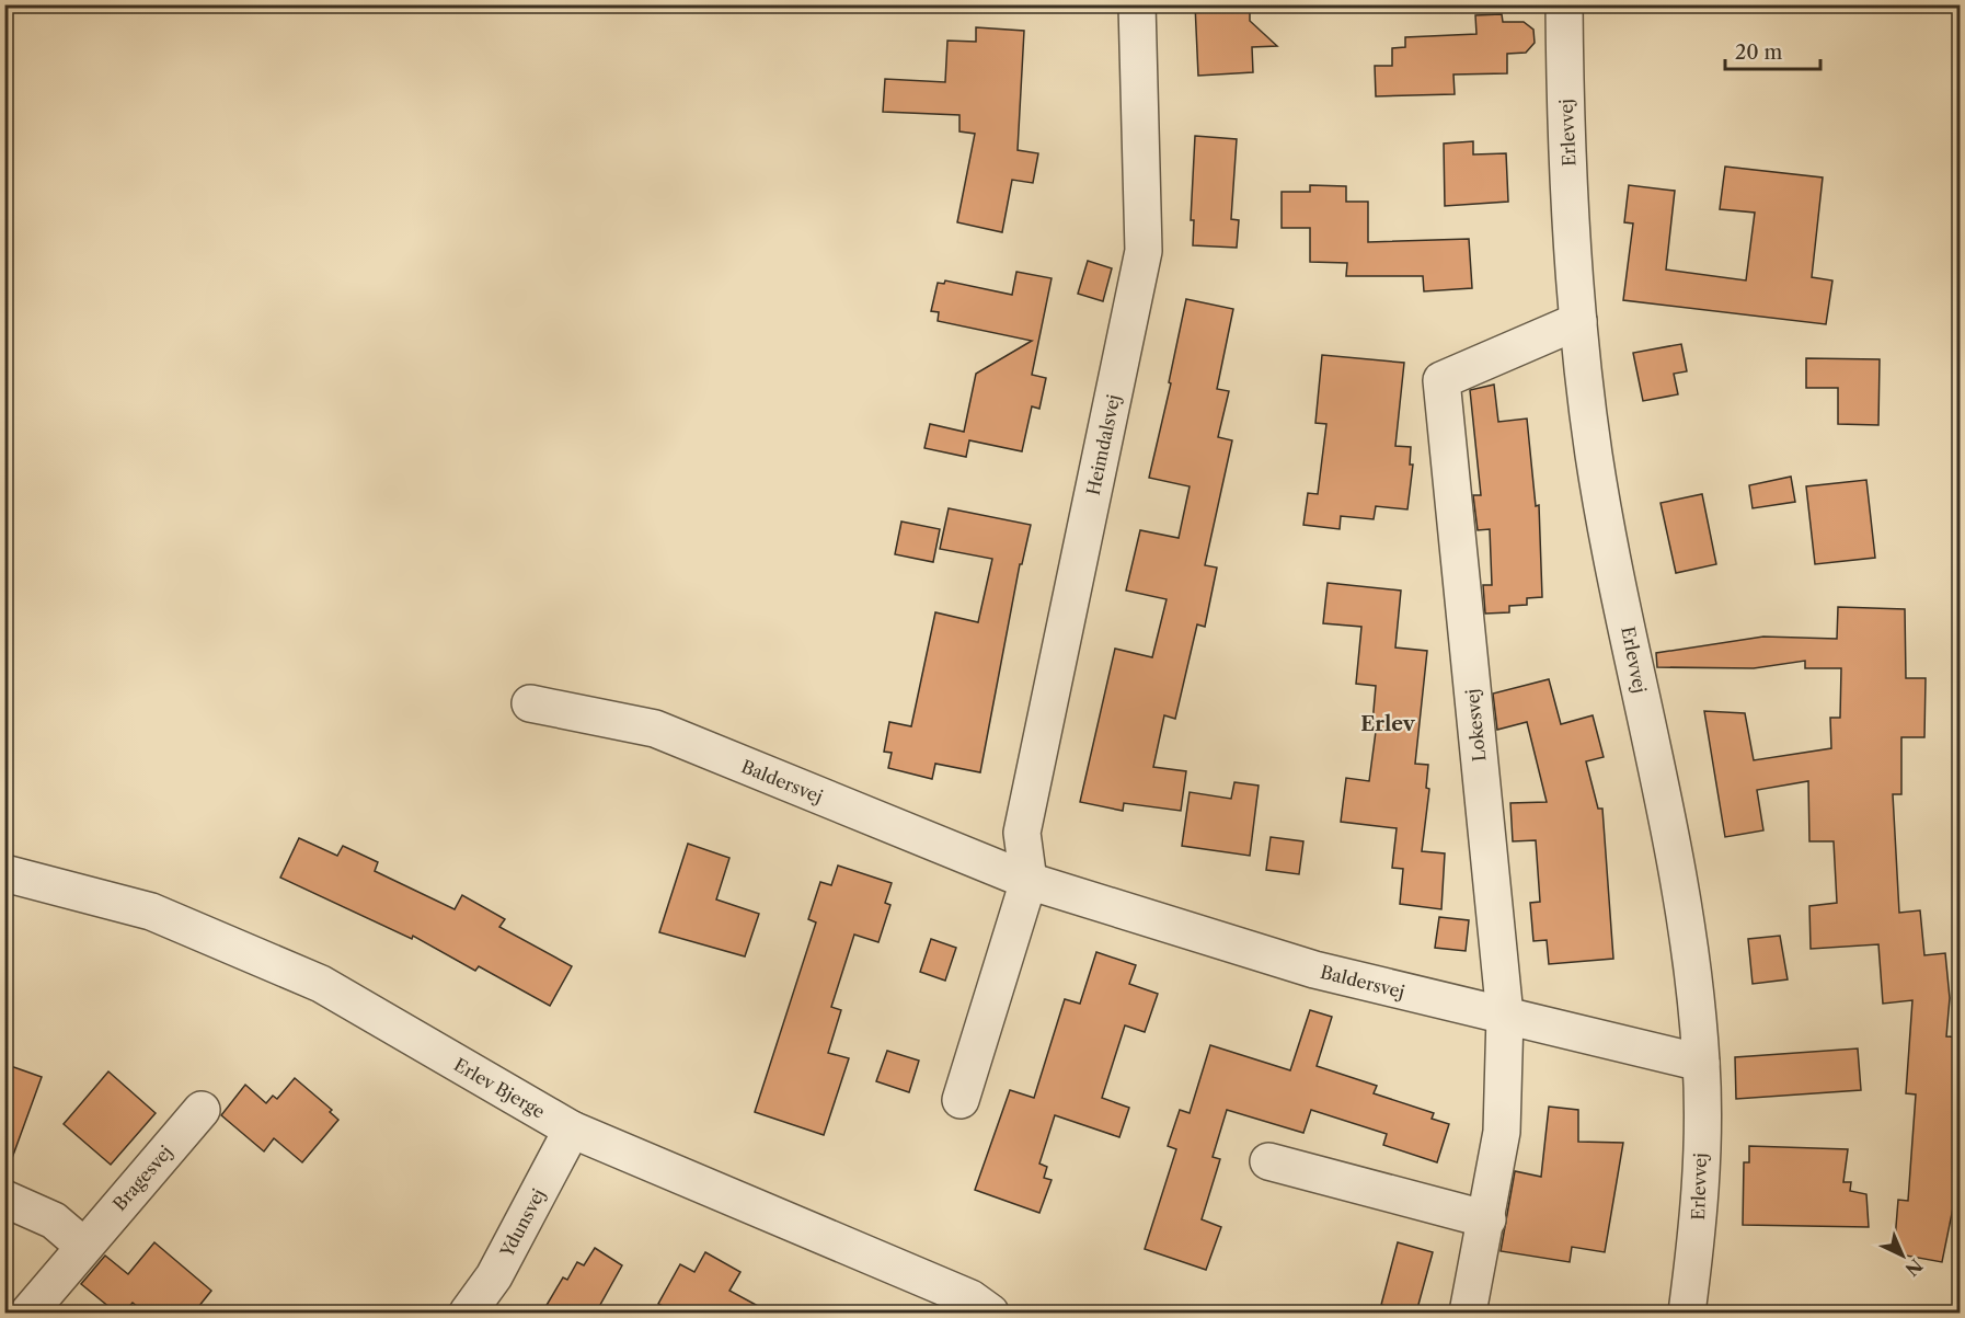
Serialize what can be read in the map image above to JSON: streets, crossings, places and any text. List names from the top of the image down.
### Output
{
  "streets": {
    "street": [
      "Erlevvej",
      "Heimdalsvej",
      "Lokesvej",
      "Baldersvej",
      "Erlev Bjerge",
      "Bragesvej",
      "Ydunsvej"
    ]
  },
  "crossings": [
    ["Erlevvej", "Lokesvej"],
    ["Erlevvej", "Baldersvej"],
    ["Heimdalsvej", "Baldersvej"],
    ["Lokesvej", "Baldersvej"],
    ["Erlev Bjerge", "Ydunsvej"]
  ],
  "districts": ["Erlev"],
  "scale_bar": "20 m",
  "north": "bottom right"
}
